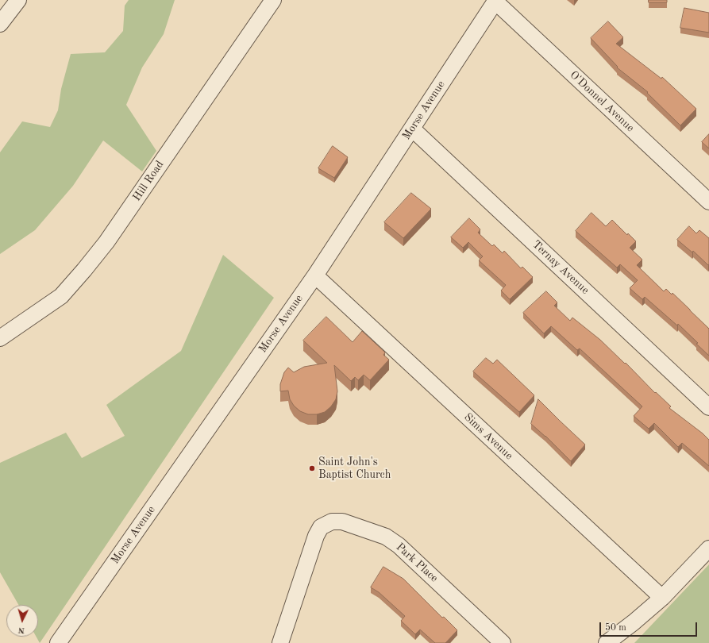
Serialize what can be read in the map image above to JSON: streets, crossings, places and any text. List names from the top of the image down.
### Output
{
  "streets": {
    "street": [
      "O'Donnel Avenue",
      "Morse Avenue",
      "Hill Road",
      "Ternay Avenue",
      "Sims Avenue",
      "Park Place"
    ]
  },
  "crossings": [
    ["O'Donnel Avenue", "Morse Avenue"],
    ["Morse Avenue", "Ternay Avenue"],
    ["Morse Avenue", "Sims Avenue"]
  ],
  "places": ["Saint John's Baptist Church"],
  "scale_bar": "50 m",
  "north": "bottom"
}
